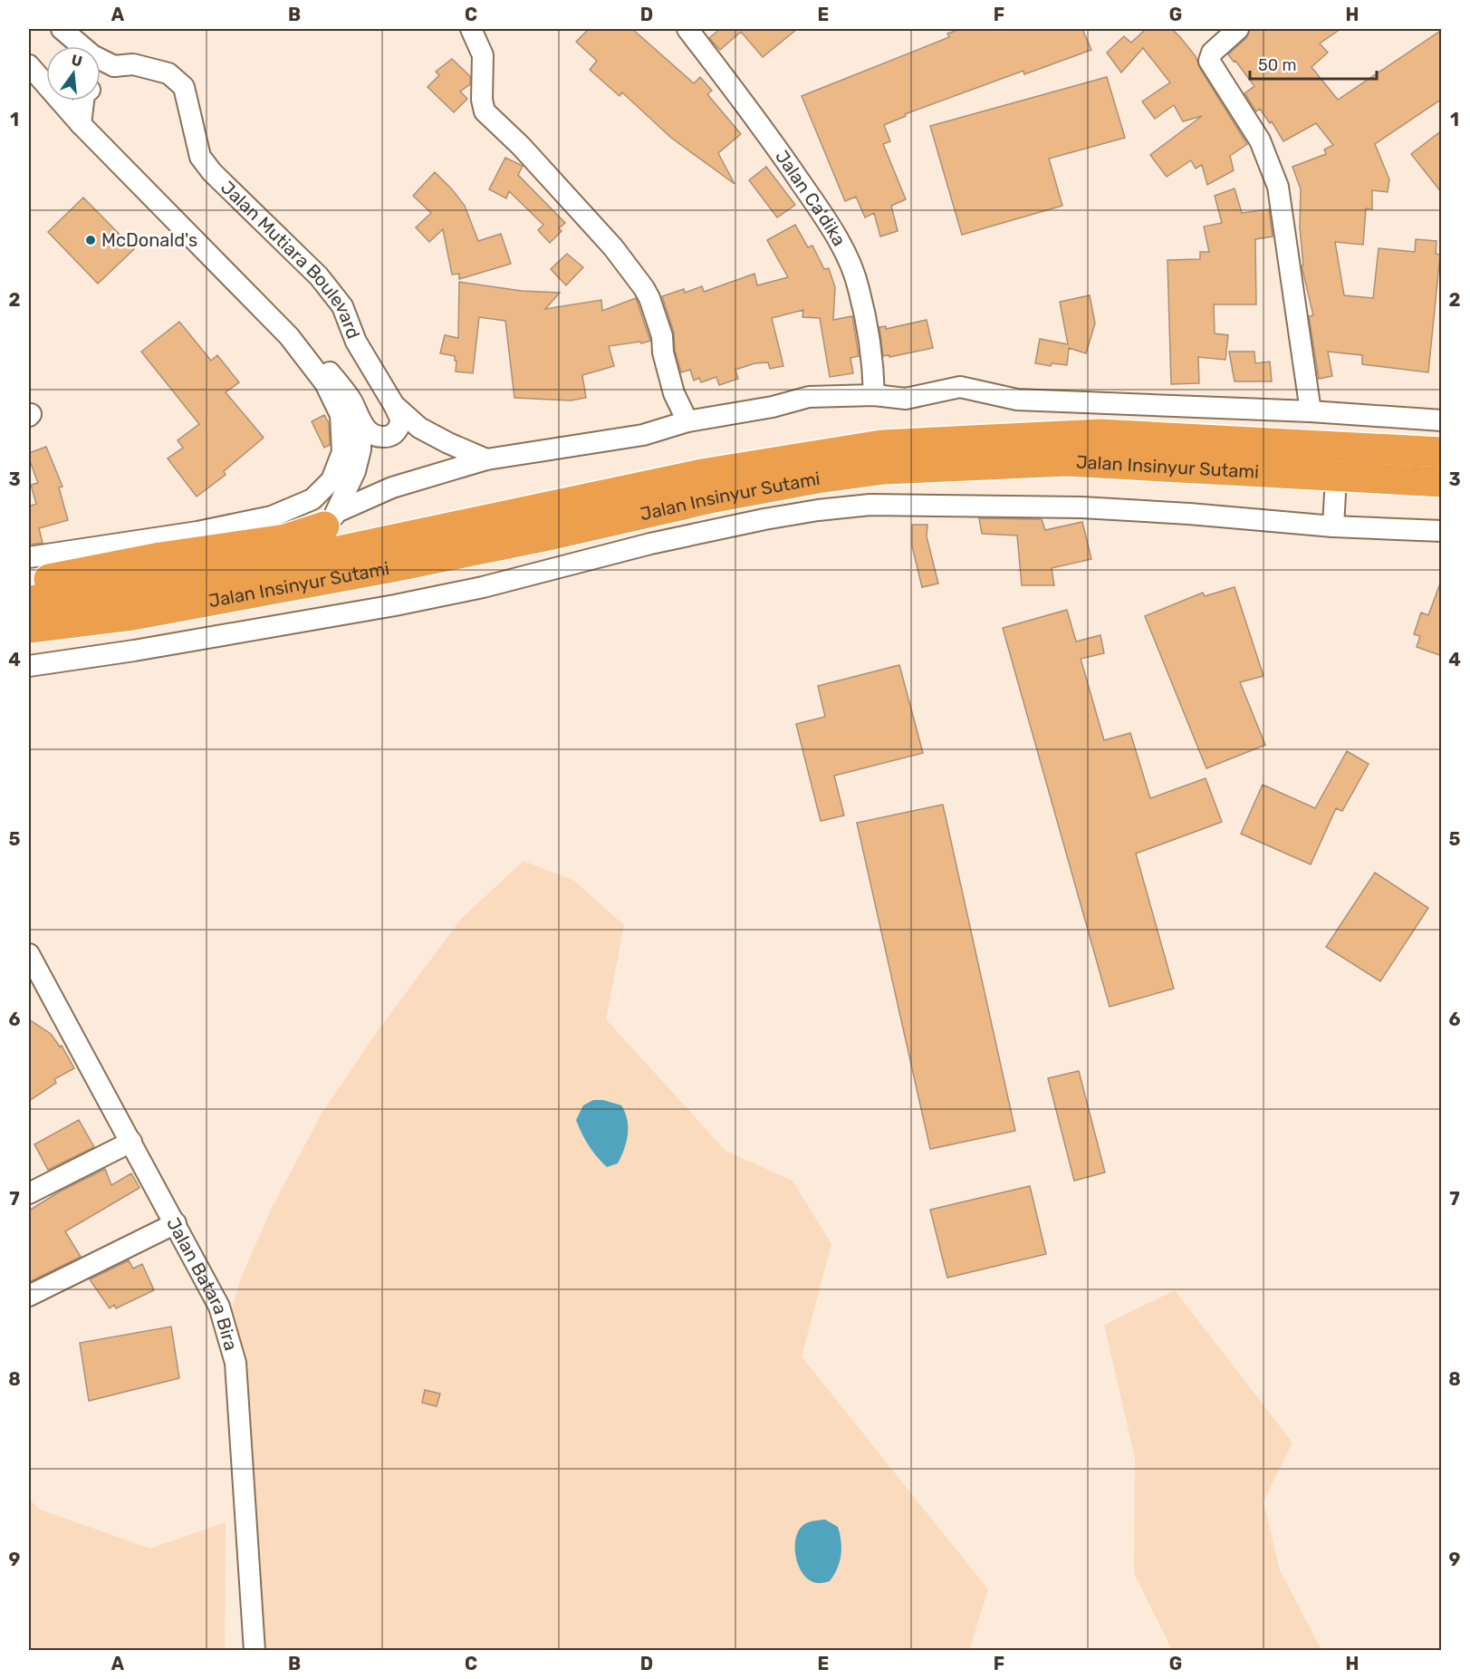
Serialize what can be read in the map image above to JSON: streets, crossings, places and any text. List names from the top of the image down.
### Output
{
  "streets": {
    "highway": ["Jalan Insinyur Sutami"],
    "street": ["Jalan Ca'dika", "Jalan Mutiara Boulevard", "Jalan Batara Bira"]
  },
  "places": ["McDonald's"],
  "scale_bar": "50 m",
  "north": "top",
  "grid": {
    "columns": [
      "A",
      "B",
      "C",
      "D",
      "E",
      "F",
      "G",
      "H"
    ],
    "rows": [
      "1",
      "2",
      "3",
      "4",
      "5",
      "6",
      "7",
      "8",
      "9"
    ]
  }
}
